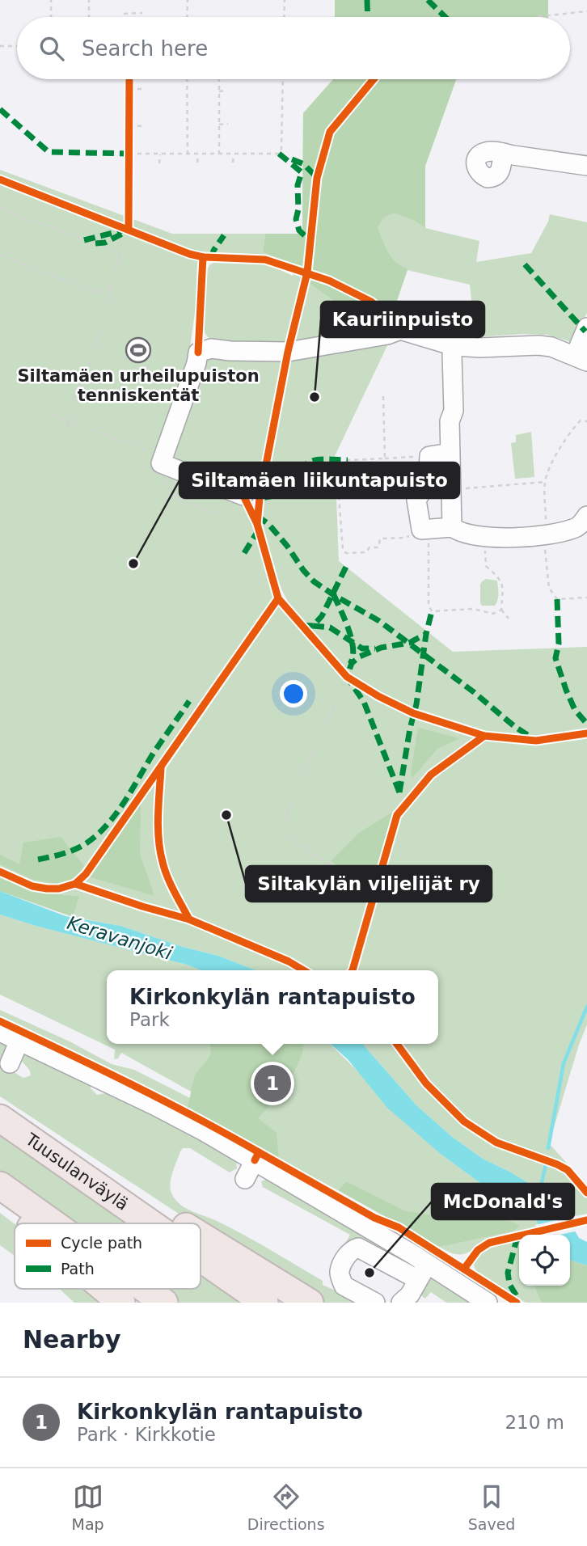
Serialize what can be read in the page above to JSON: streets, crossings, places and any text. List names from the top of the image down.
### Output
{
  "streets": {
    "highway": ["Tuusulanväylä"]
  },
  "water": ["Keravanjoki"],
  "places": {
    "sports": ["Siltamäen urheilupuiston tenniskentät"],
    "other": [
      "Kauriinpuisto",
      "Siltamäen liikuntapuisto",
      "Siltakylän viljelijät ry",
      "McDonald's"
    ]
  },
  "legend": ["Cycle path", "Path"],
  "page": {
    "search": "Search here",
    "popup": ["Kirkonkylän rantapuisto", "Park"],
    "pins": "1",
    "heading": "Nearby",
    "list": [
      {
        "mark": "1",
        "name": "Kirkonkylän rantapuisto",
        "note": "Park · Kirkkotie",
        "value": "210 m"
      }
    ],
    "nav": ["Map", "Directions", "Saved"]
  }
}
